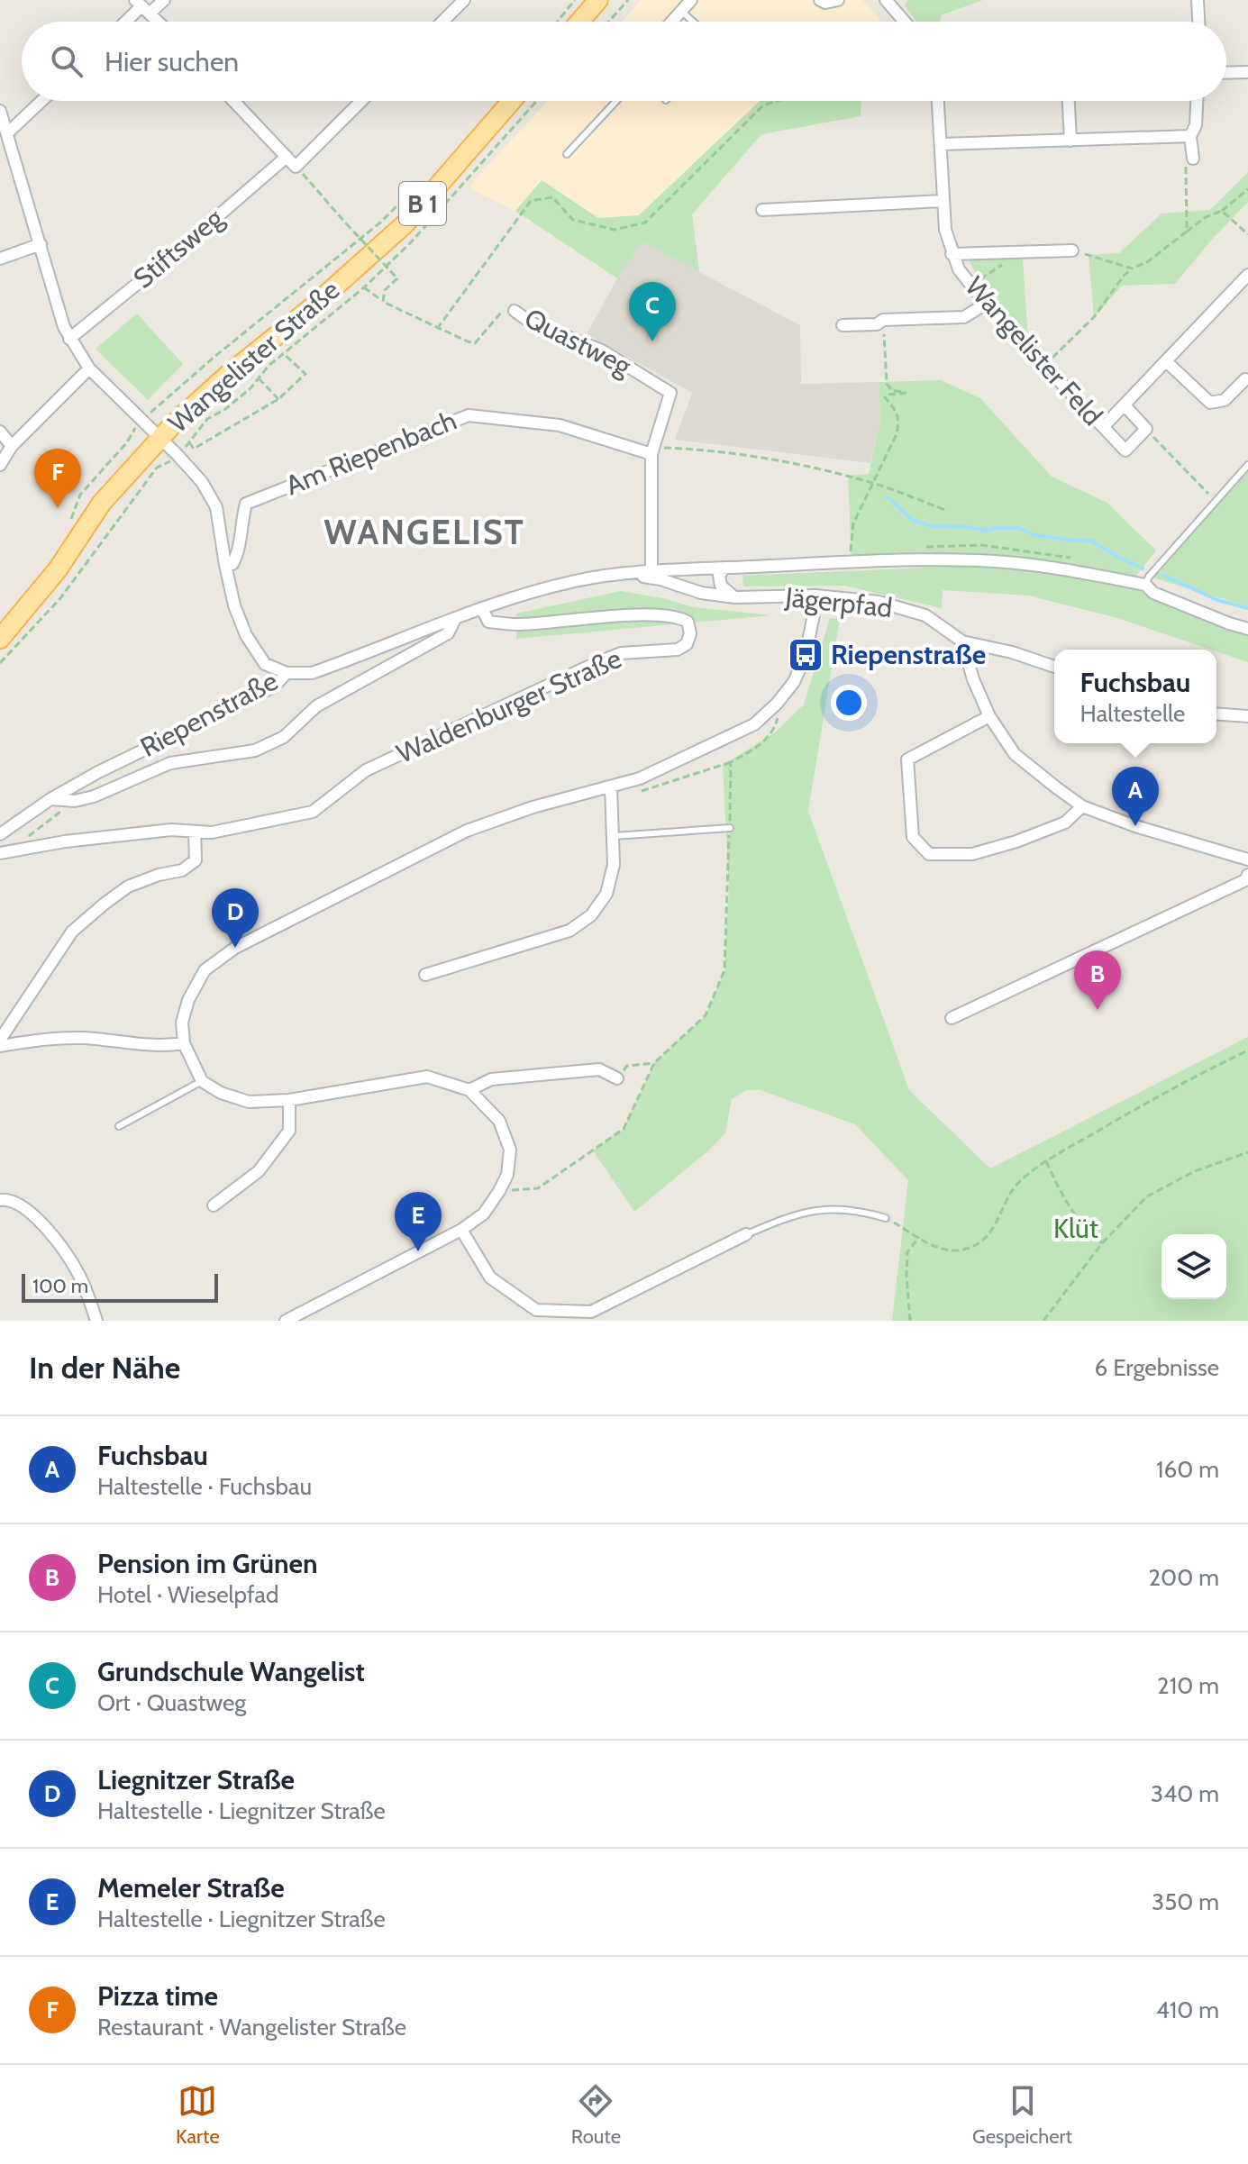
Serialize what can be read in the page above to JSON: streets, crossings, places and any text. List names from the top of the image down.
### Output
{
  "streets": {
    "main road": ["B 1", "Wangelister Straße"],
    "street": [
      "Stiftsweg",
      "Quastweg",
      "Wangelister Feld",
      "Am Riepenbach",
      "Jägerpfad",
      "Waldenburger Straße",
      "Riepenstraße"
    ]
  },
  "crossings": [
    ["Quastweg", "Am Riepenbach"],
    ["Quastweg", "Riepenstraße"],
    ["Jägerpfad", "Riepenstraße"],
    ["Waldenburger Straße", "Riepenstraße"]
  ],
  "districts": ["WANGELIST"],
  "parks": ["Klüt"],
  "places": {
    "bus stop": ["Riepenstraße"]
  },
  "scale_bar": "100 m",
  "page": {
    "search": "Hier suchen",
    "pins": [
      "C",
      "F",
      "A",
      "D",
      "B",
      "E"
    ],
    "popup": ["Fuchsbau", "Haltestelle"],
    "scale": "100 m",
    "heading": ["In der Nähe", "6 Ergebnisse"],
    "list": [
      {
        "mark": "A",
        "name": "Fuchsbau",
        "note": "Haltestelle · Fuchsbau",
        "value": "160 m"
      },
      {
        "mark": "B",
        "name": "Pension im Grünen",
        "note": "Hotel · Wieselpfad",
        "value": "200 m"
      },
      {
        "mark": "C",
        "name": "Grundschule Wangelist",
        "note": "Ort · Quastweg",
        "value": "210 m"
      },
      {
        "mark": "D",
        "name": "Liegnitzer Straße",
        "note": "Haltestelle · Liegnitzer Straße",
        "value": "340 m"
      },
      {
        "mark": "E",
        "name": "Memeler Straße",
        "note": "Haltestelle · Liegnitzer Straße",
        "value": "350 m"
      },
      {
        "mark": "F",
        "name": "Pizza time",
        "note": "Restaurant · Wangelister Straße",
        "value": "410 m"
      }
    ],
    "nav": ["Karte", "Route", "Gespeichert"]
  }
}
